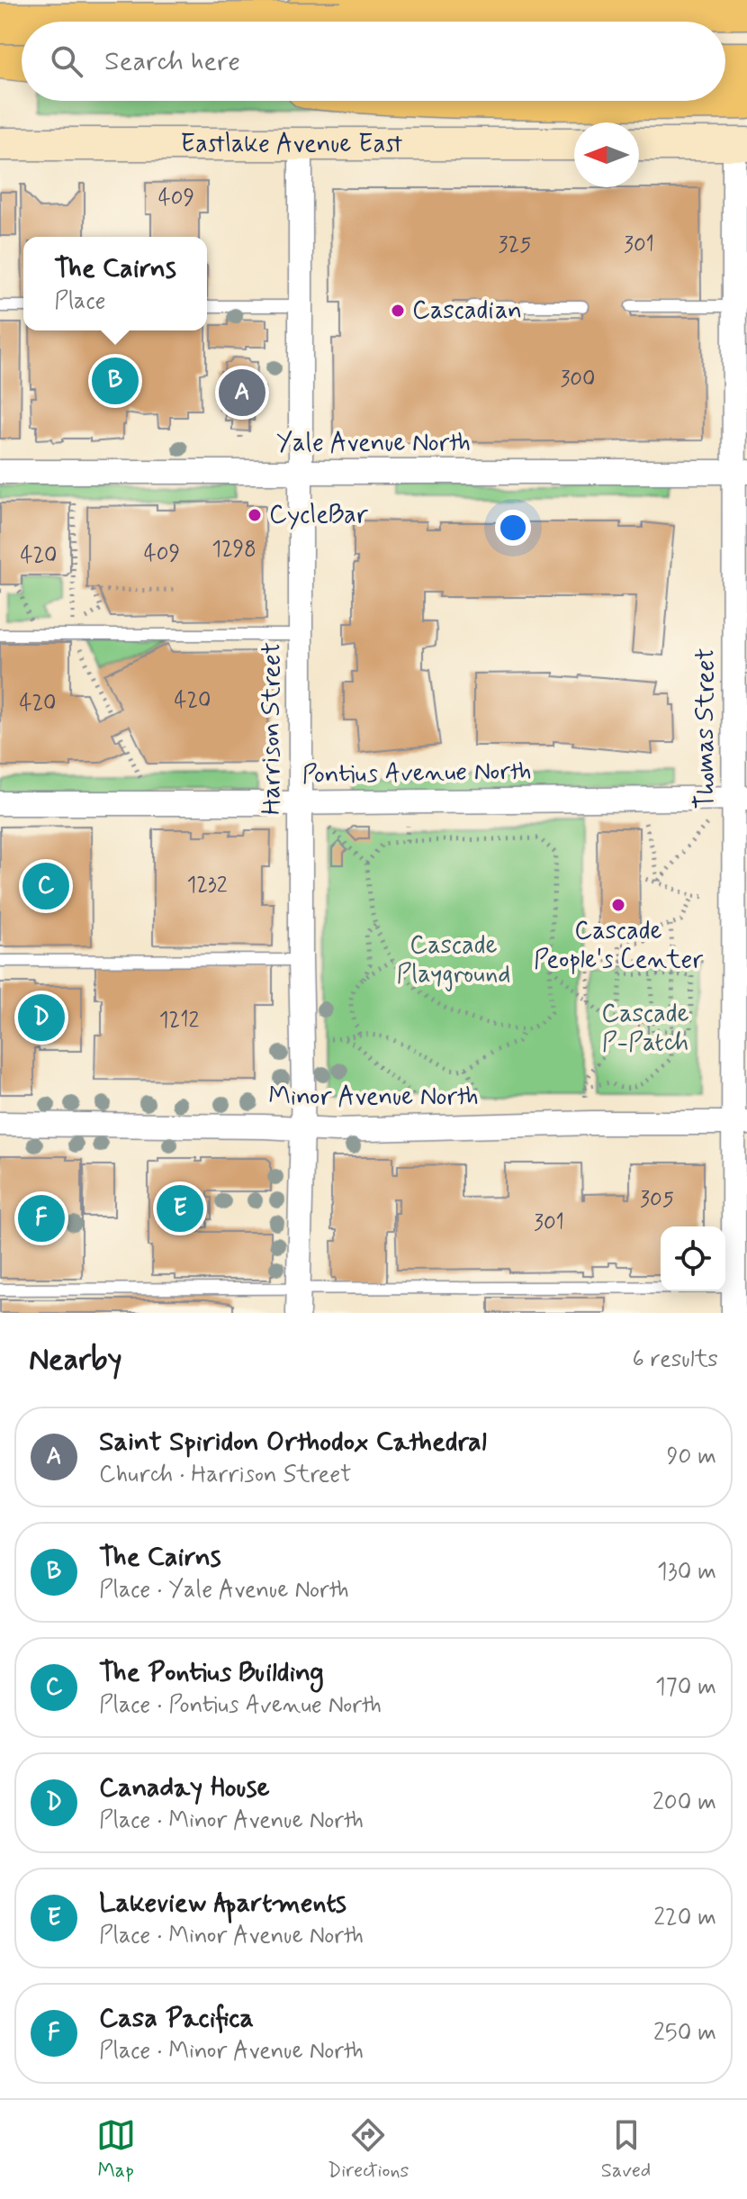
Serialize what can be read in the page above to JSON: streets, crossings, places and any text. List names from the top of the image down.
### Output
{
  "streets": {
    "main road": ["Eastlake Avenue East"],
    "street": [
      "Yale Avenue North",
      "Harrison Street",
      "Thomas Street",
      "Pontius Avenue North",
      "Minor Avenue North"
    ]
  },
  "crossings": [
    ["Eastlake Avenue East", "Harrison Street"],
    ["Yale Avenue North", "Harrison Street"],
    ["Yale Avenue North", "Thomas Street"],
    ["Harrison Street", "Pontius Avenue North"],
    ["Harrison Street", "Minor Avenue North"],
    ["Thomas Street", "Pontius Avenue North"],
    ["Thomas Street", "Minor Avenue North"]
  ],
  "parks": ["Cascade Playground", "Cascade P-Patch"],
  "places": ["Cascadian", "CycleBar", "Cascade People's Center"],
  "house_numbers": [
    "409",
    "325",
    "301",
    "300",
    "1298",
    "409",
    "420",
    "420",
    "420",
    "1232",
    "1212",
    "305",
    "301"
  ],
  "north": "left",
  "page": {
    "search": "Search here",
    "popup": ["The Cairns", "Place"],
    "pins": [
      "B",
      "A",
      "C",
      "D",
      "E",
      "F"
    ],
    "heading": ["Nearby", "6 results"],
    "list": [
      {
        "mark": "A",
        "name": "Saint Spiridon Orthodox Cathedral",
        "note": "Church · Harrison Street",
        "value": "90 m"
      },
      {
        "mark": "B",
        "name": "The Cairns",
        "note": "Place · Yale Avenue North",
        "value": "130 m"
      },
      {
        "mark": "C",
        "name": "The Pontius Building",
        "note": "Place · Pontius Avenue North",
        "value": "170 m"
      },
      {
        "mark": "D",
        "name": "Canaday House",
        "note": "Place · Minor Avenue North",
        "value": "200 m"
      },
      {
        "mark": "E",
        "name": "Lakeview Apartments",
        "note": "Place · Minor Avenue North",
        "value": "220 m"
      },
      {
        "mark": "F",
        "name": "Casa Pacifica",
        "note": "Place · Minor Avenue North",
        "value": "250 m"
      }
    ],
    "nav": ["Map", "Directions", "Saved"]
  }
}
